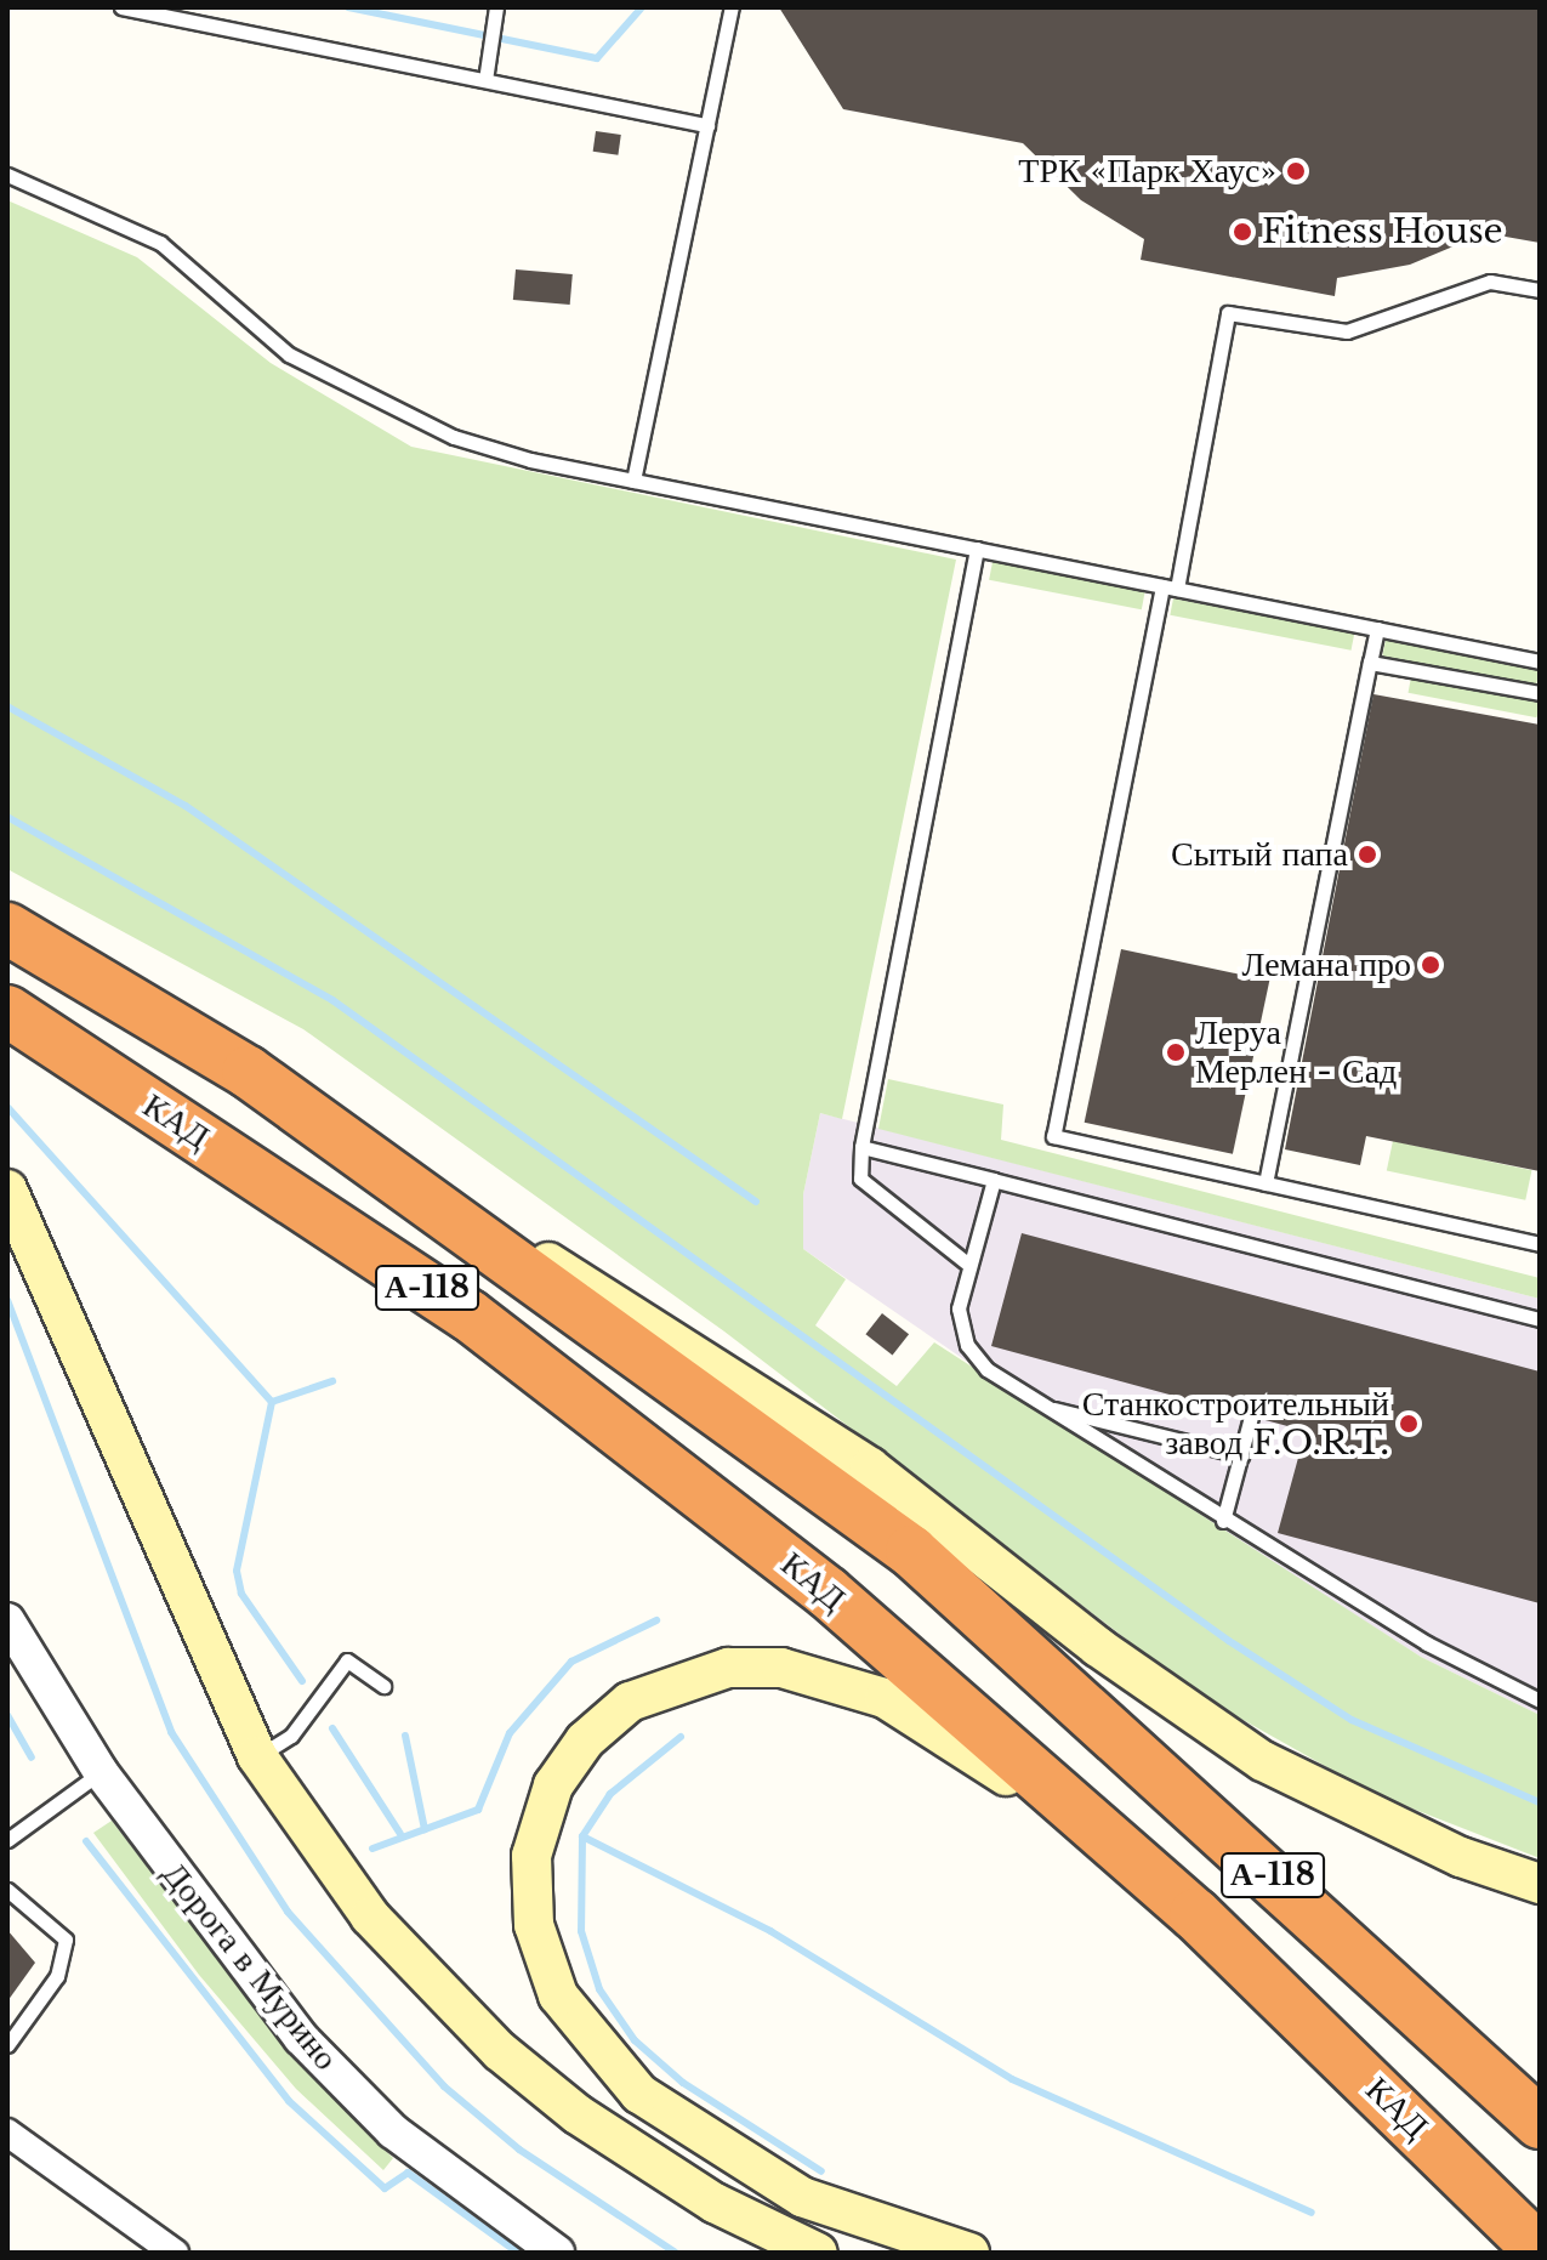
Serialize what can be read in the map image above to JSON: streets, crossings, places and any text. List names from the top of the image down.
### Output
{
  "streets": {
    "highway": ["КАД", "А-118"],
    "street": ["Дорога в Мурино"]
  },
  "places": [
    "ТРК «Парк Хаус»",
    "Fitness House",
    "Сытый папа",
    "Лемана про",
    "Леруа Мерлен - Сад",
    "Станкостроительный завод F.O.R.T."
  ]
}
